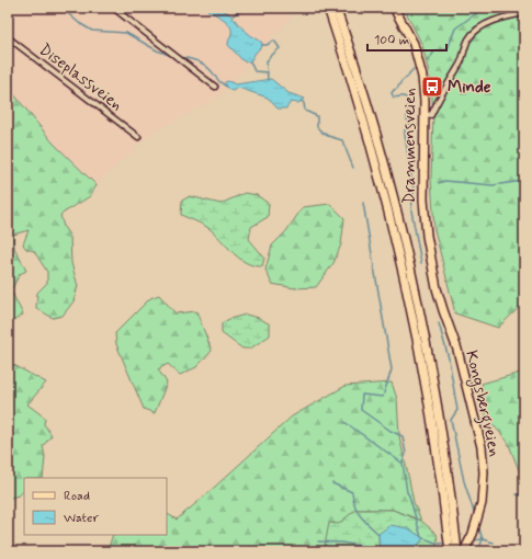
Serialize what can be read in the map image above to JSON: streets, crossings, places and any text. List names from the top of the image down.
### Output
{
  "streets": {
    "main road": ["Drammensveien", "Kongsbergveien"],
    "street": ["Diseplassveien"]
  },
  "crossings": [
    ["Drammensveien", "Kongsbergveien"]
  ],
  "places": {
    "bus stop": ["Minde"]
  },
  "legend": ["Road", "Water"],
  "scale_bar": "100 m"
}
